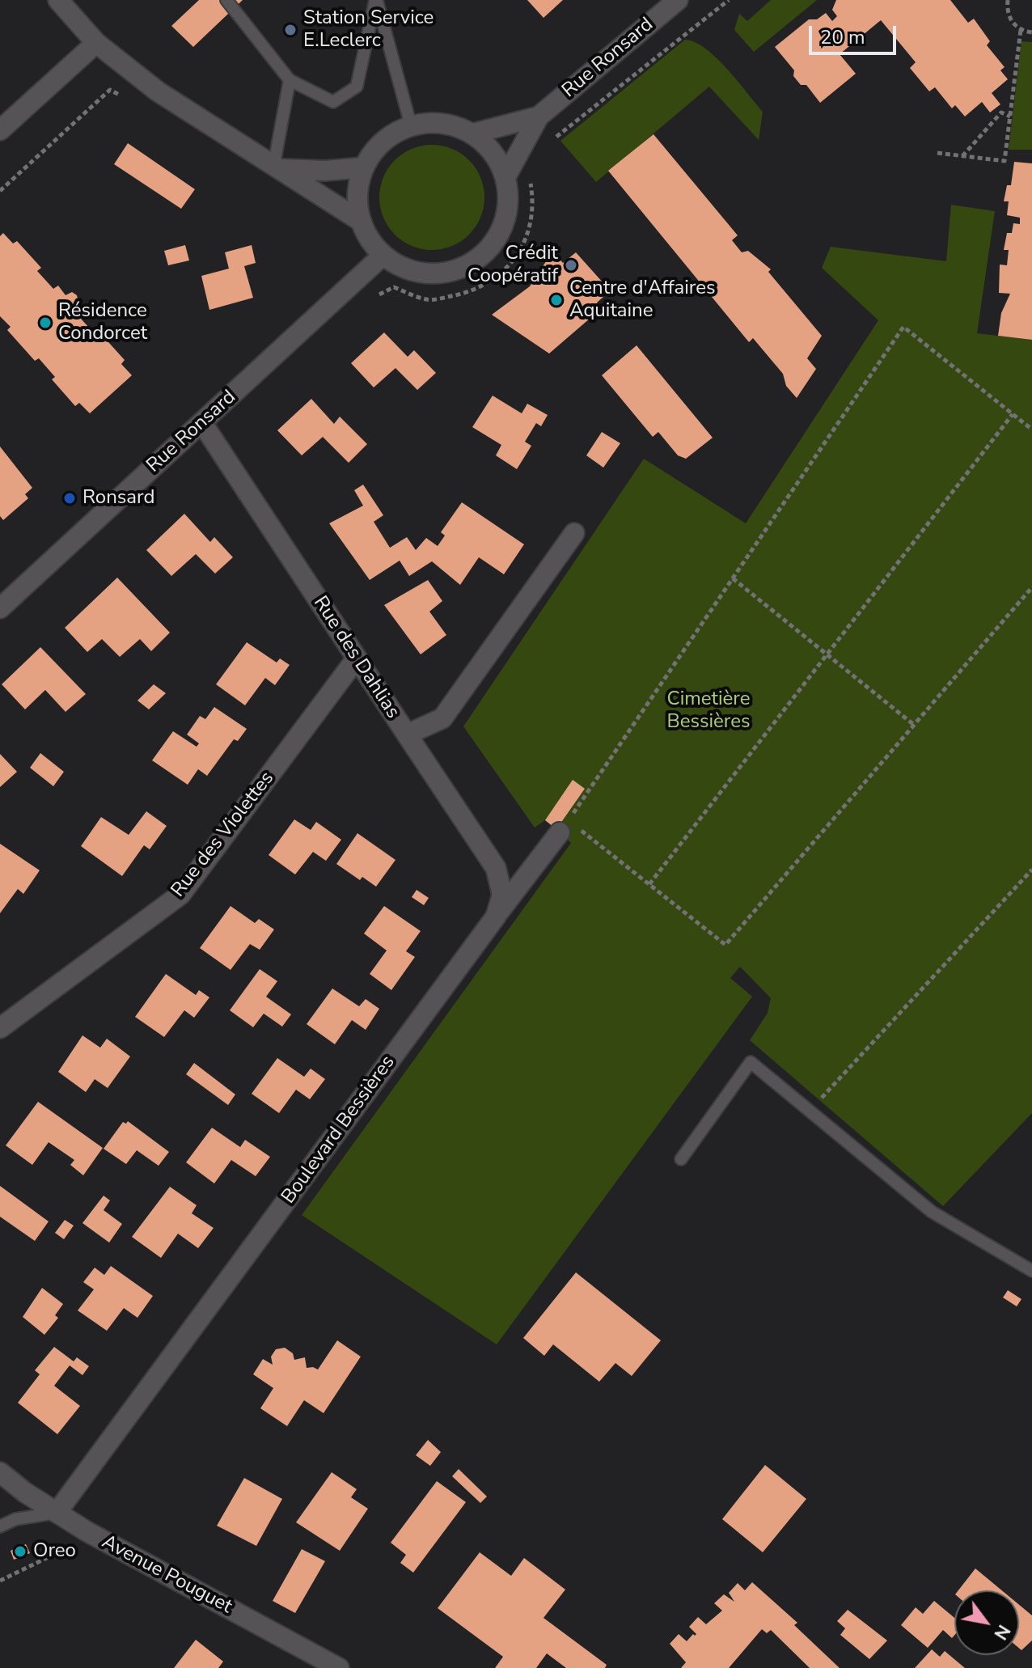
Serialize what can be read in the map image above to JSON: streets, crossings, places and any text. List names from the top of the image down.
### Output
{
  "streets": {
    "street": [
      "Rue Ronsard",
      "Rue des Dahlias",
      "Rue des Violettes",
      "Boulevard Bessières",
      "Avenue Pouguet"
    ]
  },
  "crossings": [
    ["Rue Ronsard", "Rue des Dahlias"],
    ["Rue des Dahlias", "Rue des Violettes"],
    ["Rue des Dahlias", "Boulevard Bessières"],
    ["Boulevard Bessières", "Avenue Pouguet"]
  ],
  "parks": ["Cimetière Bessières"],
  "places": [
    "Station Service E.Leclerc",
    "Crédit Coopératif",
    "Centre d'Affaires Aquitaine",
    "Résidence Condorcet",
    "Ronsard",
    "Oreo"
  ],
  "scale_bar": "20 m",
  "north": "bottom right"
}
